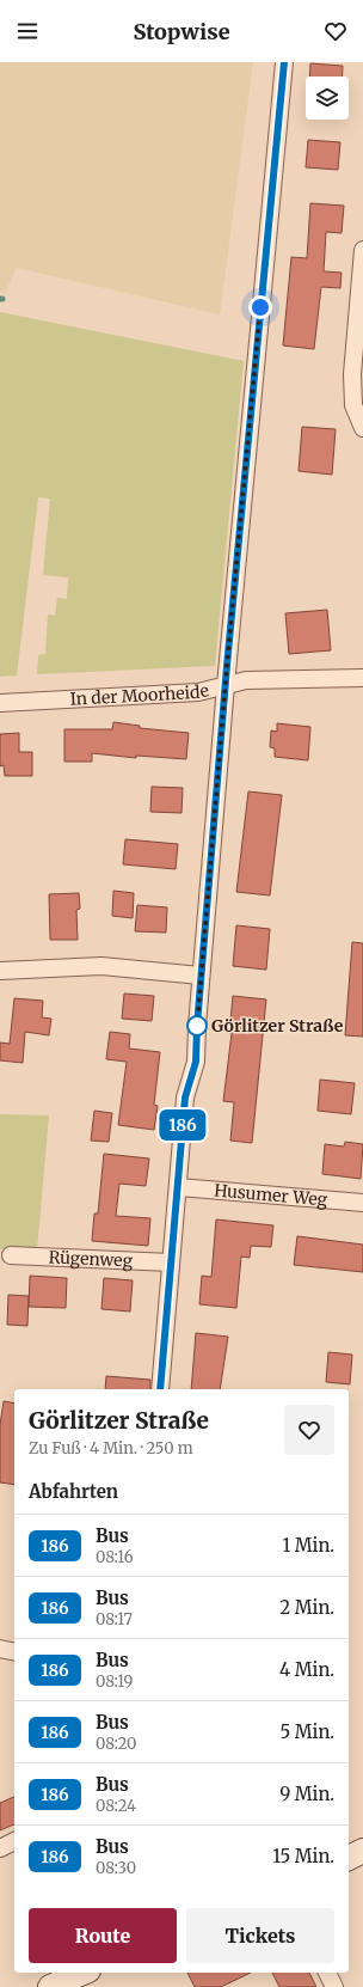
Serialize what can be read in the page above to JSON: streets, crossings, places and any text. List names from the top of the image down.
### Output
{
  "streets": {
    "street": ["In der Moorheide", "Husumer Weg", "Rügenweg"]
  },
  "places": ["Görlitzer Straße"],
  "lines": ["bus line 186"],
  "page": {
    "header": "Stopwise",
    "on_map": "186",
    "heading": [
      ["Görlitzer Straße", "Zu Fuß · 4 Min. · 250 m"],
      "Abfahrten"
    ],
    "list": [
      {
        "mark": "186",
        "name": "Bus",
        "note": "08:16",
        "value": "1 Min."
      },
      {
        "mark": "186",
        "name": "Bus",
        "note": "08:17",
        "value": "2 Min."
      },
      {
        "mark": "186",
        "name": "Bus",
        "note": "08:19",
        "value": "4 Min."
      },
      {
        "mark": "186",
        "name": "Bus",
        "note": "08:20",
        "value": "5 Min."
      },
      {
        "mark": "186",
        "name": "Bus",
        "note": "08:24",
        "value": "9 Min."
      },
      {
        "mark": "186",
        "name": "Bus",
        "note": "08:30",
        "value": "15 Min."
      }
    ],
    "buttons": ["Route", "Tickets"]
  }
}
